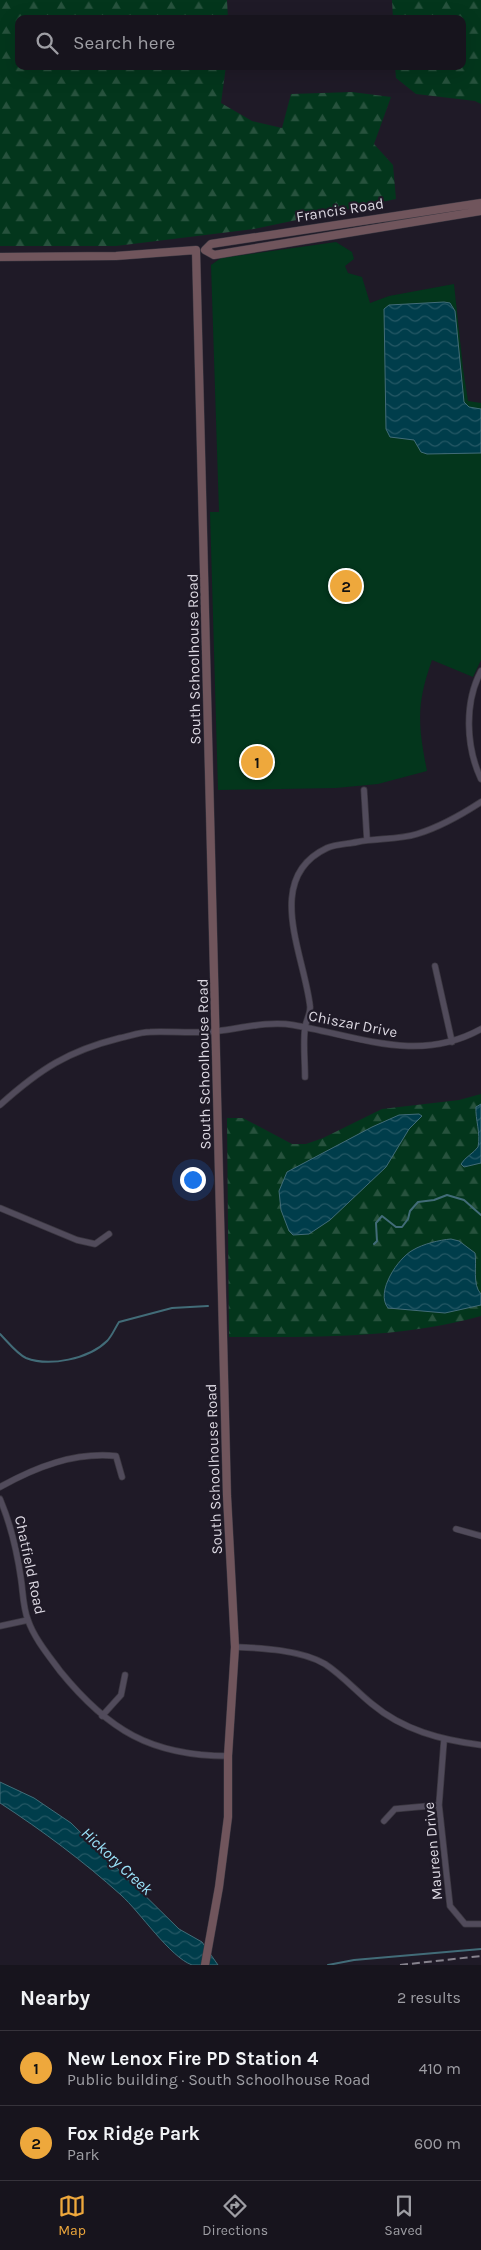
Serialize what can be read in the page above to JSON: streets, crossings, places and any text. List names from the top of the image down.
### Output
{
  "streets": {
    "street": [
      "Francis Road",
      "South Schoolhouse Road",
      "Chiszar Drive",
      "Chatfield Road",
      "Maureen Drive"
    ]
  },
  "crossings": [
    ["Francis Road", "South Schoolhouse Road"],
    ["South Schoolhouse Road", "Chiszar Drive"],
    ["South Schoolhouse Road", "Chatfield Road"]
  ],
  "water": ["Hickory Creek"],
  "page": {
    "search": "Search here",
    "pins": ["2", "1"],
    "heading": ["Nearby", "2 results"],
    "list": [
      {
        "mark": "1",
        "name": "New Lenox Fire PD Station 4",
        "note": "Public building · South Schoolhouse Road",
        "value": "410 m"
      },
      {
        "mark": "2",
        "name": "Fox Ridge Park",
        "note": "Park",
        "value": "600 m"
      }
    ],
    "nav": ["Map", "Directions", "Saved"]
  }
}
